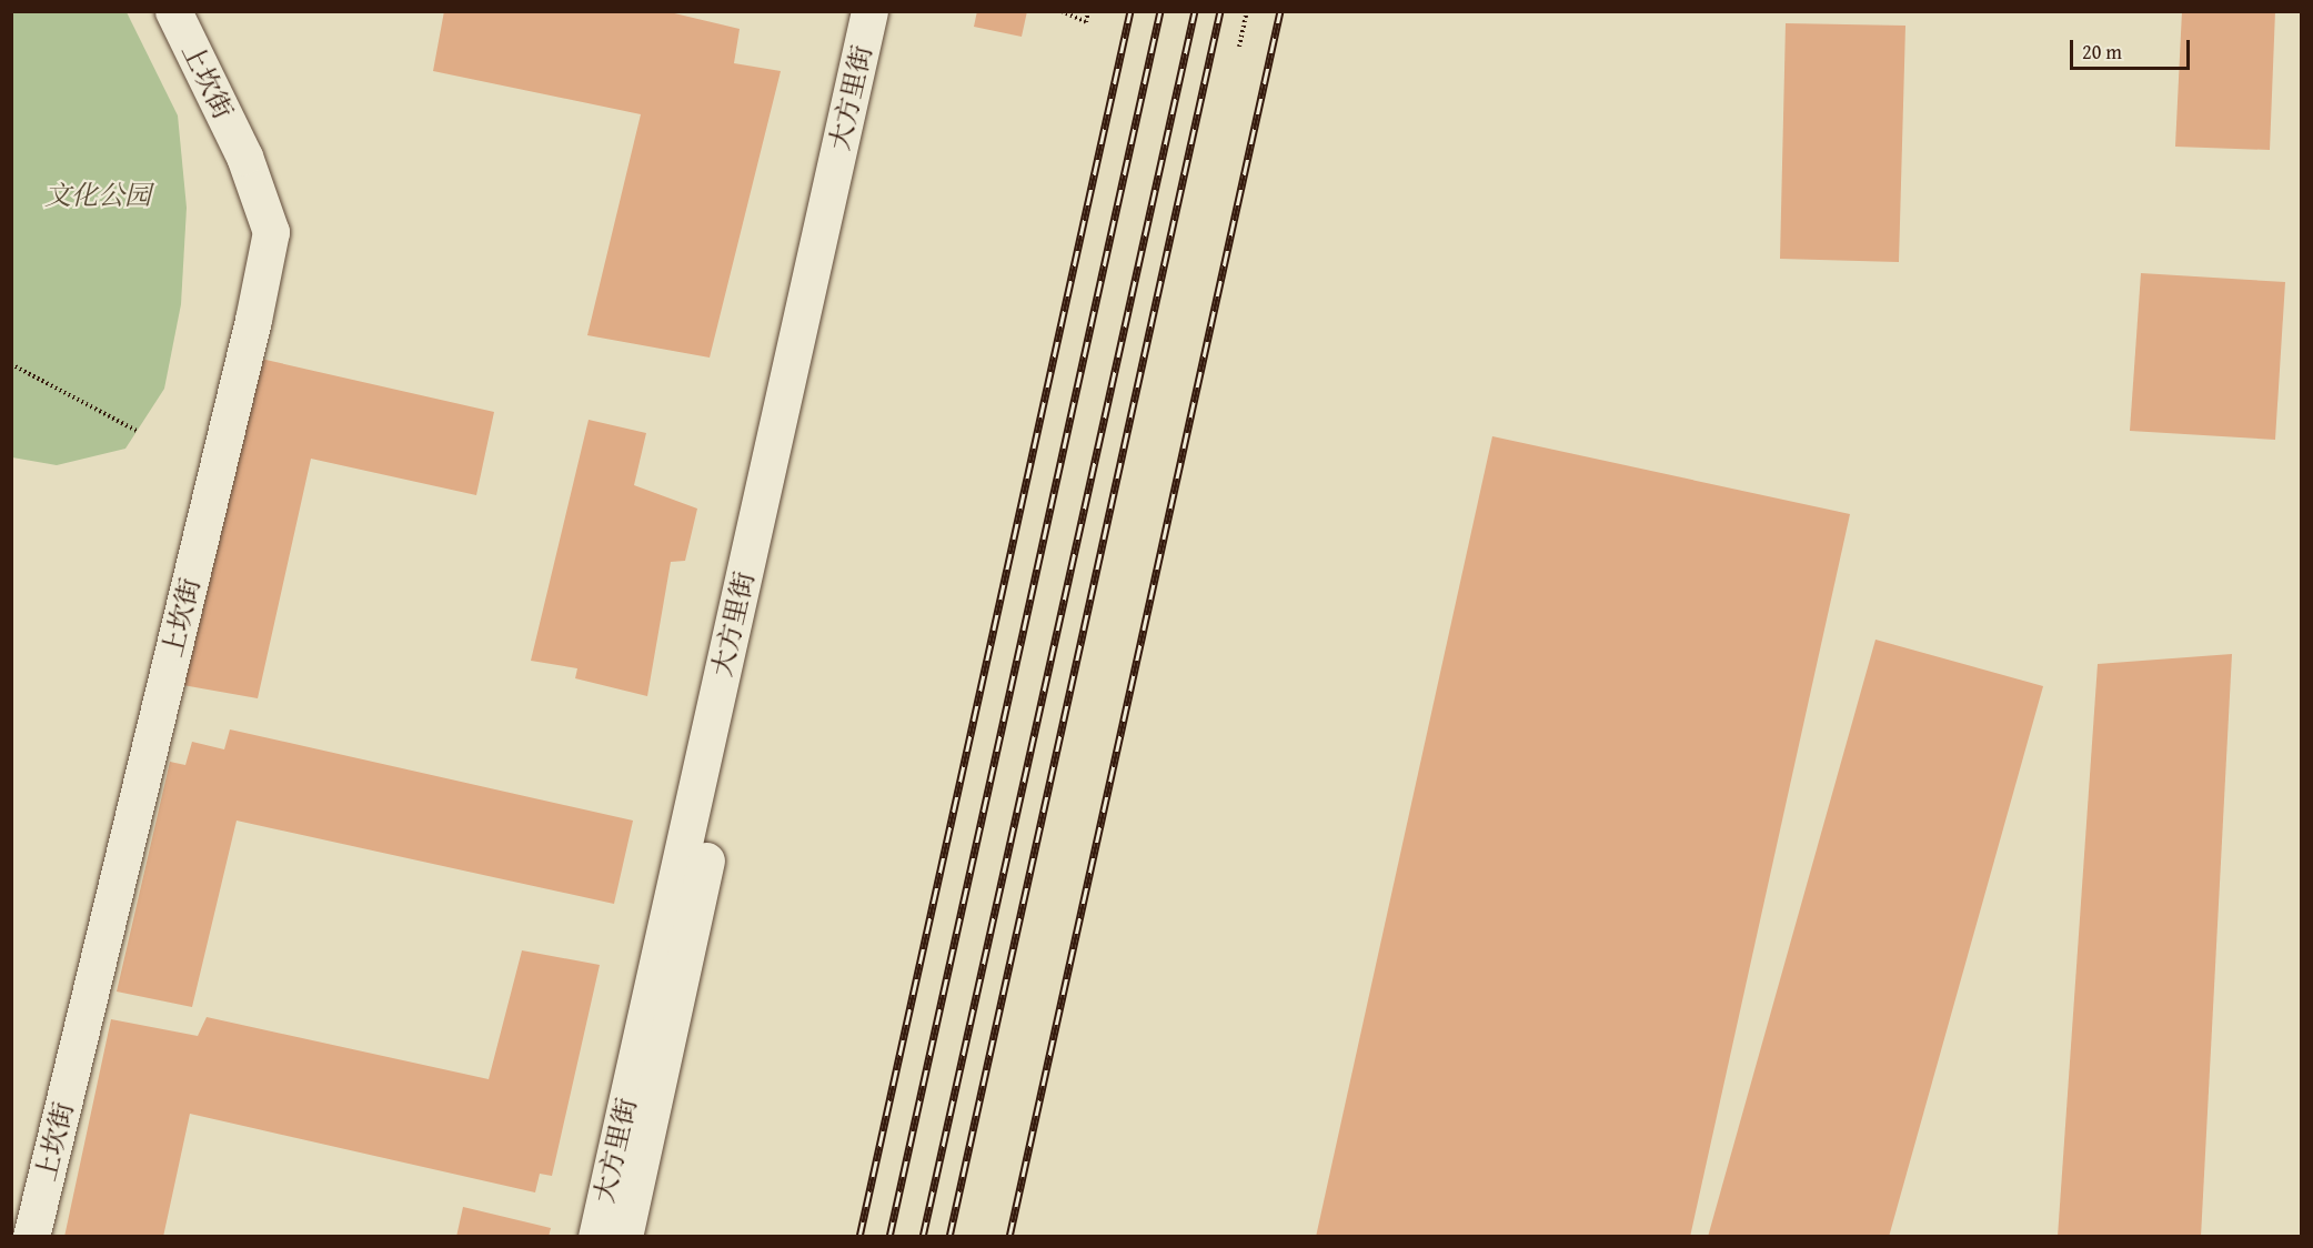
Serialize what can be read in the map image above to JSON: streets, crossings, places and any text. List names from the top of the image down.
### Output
{
  "streets": {
    "main road": ["上坎街", "大方里街"]
  },
  "parks": ["文化公园"],
  "scale_bar": "20 m"
}
